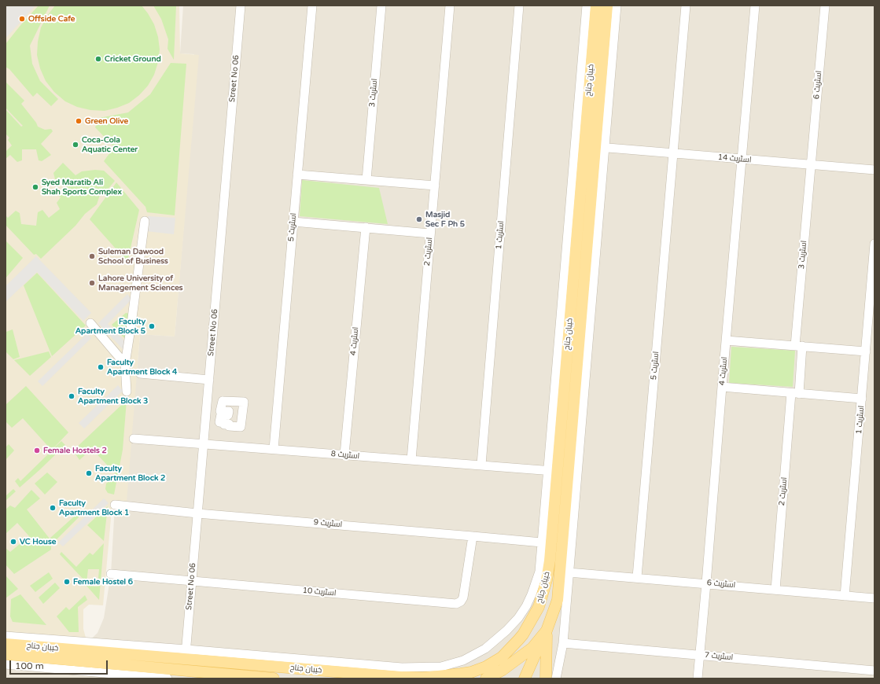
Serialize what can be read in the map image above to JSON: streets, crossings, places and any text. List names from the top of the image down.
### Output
{
  "streets": {
    "main road": ["خیبان جناح"],
    "street": [
      "Street No 06",
      "اسٹریٹ 6",
      "اسٹریٹ 3",
      "اسٹریٹ 14",
      "اسٹریٹ 5",
      "اسٹریٹ 1",
      "اسٹریٹ 2",
      "اسٹریٹ 4",
      "اسٹریٹ 8",
      "اسٹریٹ 9",
      "اسٹریٹ 10",
      "اسٹریٹ 7"
    ]
  },
  "crossings": [
    ["Street No 06", "خیبان جناح"],
    ["Street No 06", "اسٹریٹ 8"],
    ["Street No 06", "اسٹریٹ 9"],
    ["Street No 06", "اسٹریٹ 10"],
    ["خیبان جناح", "اسٹریٹ 14"],
    ["خیبان جناح", "اسٹریٹ 8"],
    ["اسٹریٹ 6", "اسٹریٹ 3"],
    ["اسٹریٹ 6", "اسٹریٹ 14"],
    ["اسٹریٹ 6", "اسٹریٹ 5"],
    ["اسٹریٹ 6", "اسٹریٹ 1"],
    ["اسٹریٹ 6", "اسٹریٹ 2"],
    ["اسٹریٹ 6", "اسٹریٹ 4"],
    ["اسٹریٹ 3", "اسٹریٹ 14"],
    ["اسٹریٹ 3", "اسٹریٹ 2"],
    ["اسٹریٹ 14", "اسٹریٹ 5"],
    ["اسٹریٹ 14", "اسٹریٹ 4"],
    ["اسٹریٹ 5", "اسٹریٹ 8"],
    ["اسٹریٹ 1", "اسٹریٹ 8"],
    ["اسٹریٹ 2", "اسٹریٹ 8"],
    ["اسٹریٹ 4", "اسٹریٹ 8"],
    ["اسٹریٹ 4", "اسٹریٹ 7"],
    ["اسٹریٹ 9", "اسٹریٹ 10"]
  ],
  "places": [
    "Offside Cafe",
    "Cricket Ground",
    "Green Olive",
    "Coca-Cola Aquatic Center",
    "Syed Maratib Ali Shah Sports Complex",
    "Masjid Sec F Ph 5",
    "Suleman Dawood School of Business",
    "Lahore University of Management Sciences",
    "Faculty Apartment Block 5",
    "Faculty Apartment Block 4",
    "Faculty Apartment Block 3",
    "Female Hostels 2",
    "Faculty Apartment Block 2",
    "Faculty Apartment Block 1",
    "VC House",
    "Female Hostel 6"
  ],
  "scale_bar": "100 m"
}
